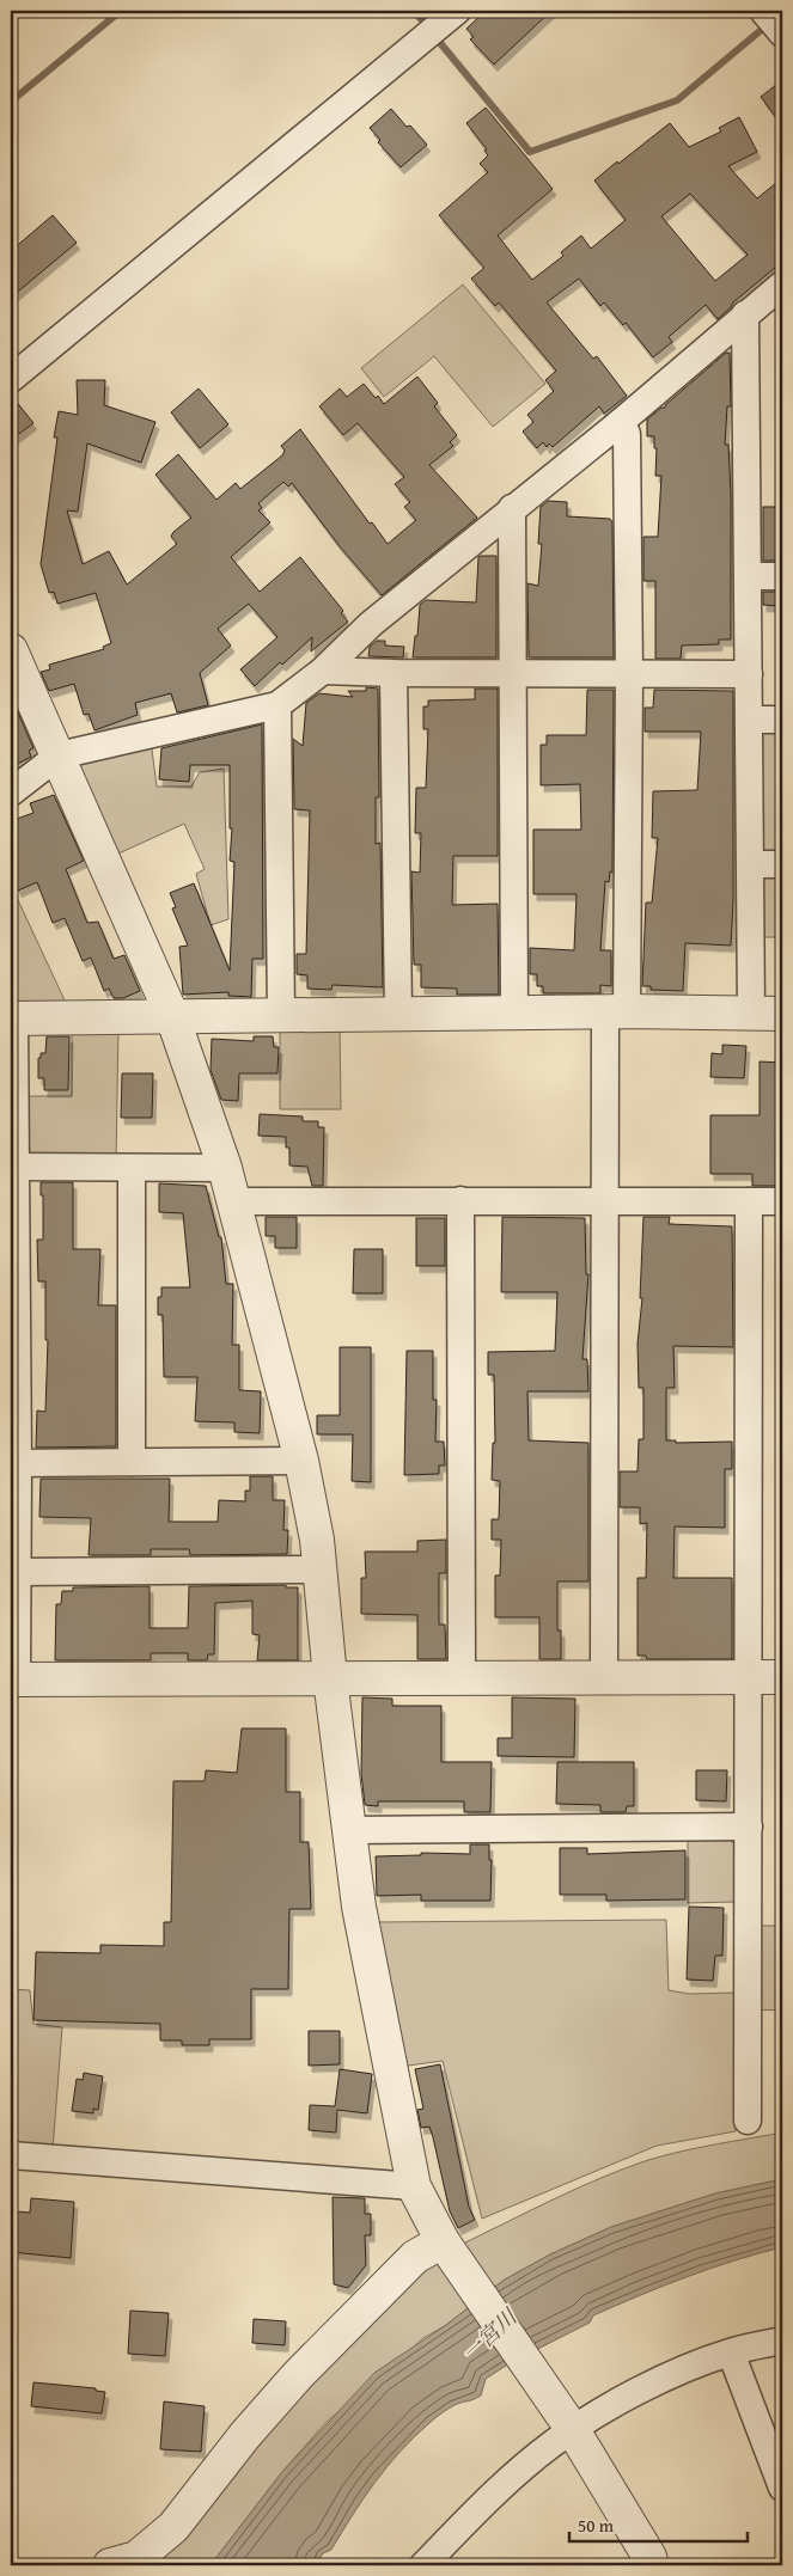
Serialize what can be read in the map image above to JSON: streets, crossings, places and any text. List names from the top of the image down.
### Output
{
  "water": ["一宮川"],
  "scale_bar": "50 m"
}
